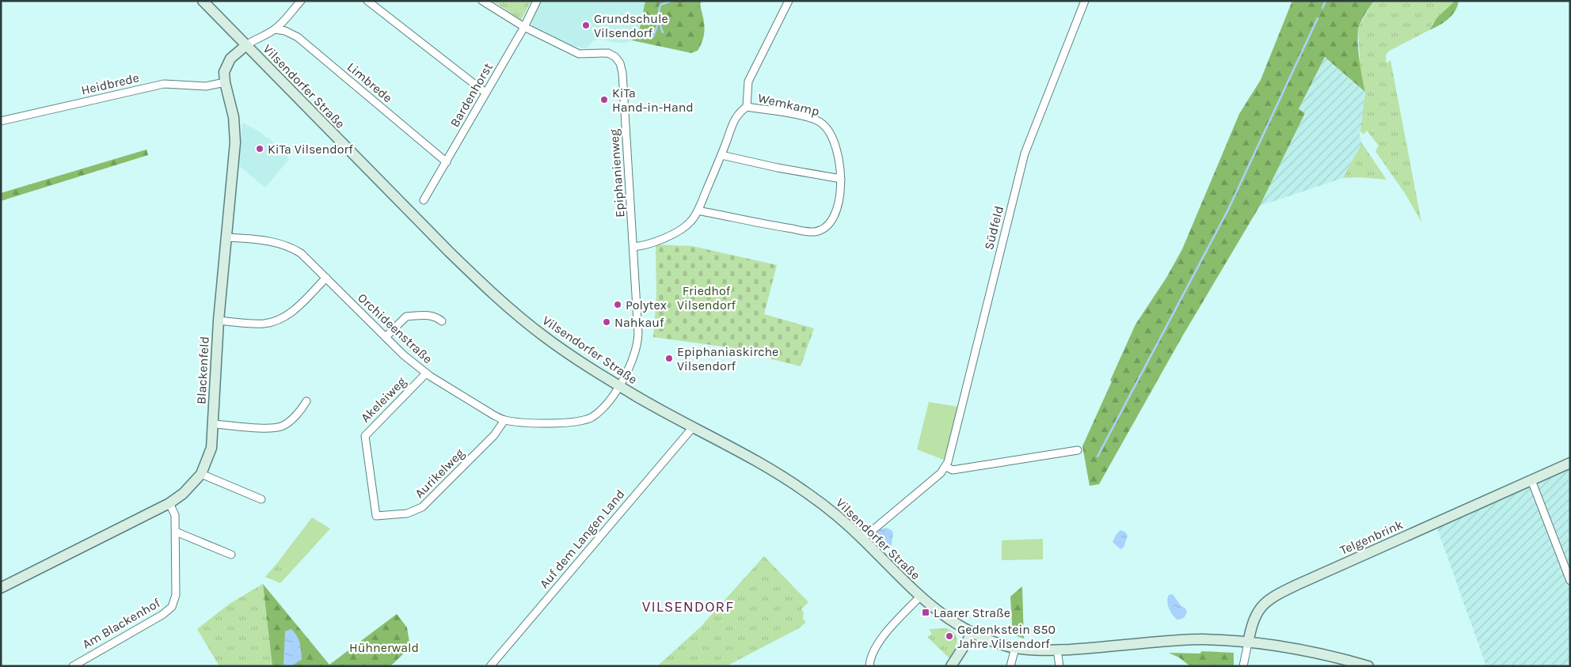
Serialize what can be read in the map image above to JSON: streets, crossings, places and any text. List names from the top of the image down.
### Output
{
  "streets": {
    "main road": ["Vilsendorfer Straße", "Blackenfeld", "Telgenbrink"],
    "street": [
      "Limbrede",
      "Heidbrede",
      "Bardenhorst",
      "Wemkamp",
      "Epiphanienweg",
      "Südfeld",
      "Orchideenstraße",
      "Akeleiweg",
      "Aurikelweg",
      "Auf dem Langen Land",
      "Am Blackenhof"
    ]
  },
  "crossings": [
    ["Limbrede", "Bardenhorst"],
    ["Heidbrede", "Blackenfeld"],
    ["Vilsendorfer Straße", "Epiphanienweg"],
    ["Vilsendorfer Straße", "Orchideenstraße"],
    ["Vilsendorfer Straße", "Blackenfeld"],
    ["Vilsendorfer Straße", "Telgenbrink"],
    ["Vilsendorfer Straße", "Auf dem Langen Land"],
    ["Bardenhorst", "Epiphanienweg"],
    ["Wemkamp", "Epiphanienweg"],
    ["Epiphanienweg", "Orchideenstraße"],
    ["Orchideenstraße", "Blackenfeld"],
    ["Orchideenstraße", "Akeleiweg"],
    ["Orchideenstraße", "Aurikelweg"],
    ["Blackenfeld", "Am Blackenhof"],
    ["Akeleiweg", "Aurikelweg"]
  ],
  "districts": ["VILSENDORF"],
  "parks": ["Friedhof Vilsendorf", "Hühnerwald"],
  "places": {
    "other": [
      "Grundschule Vilsendorf",
      "KiTa Hand-in-Hand",
      "KiTa Vilsendorf",
      "Polytex",
      "Nahkauf",
      "Epiphaniaskirche Vilsendorf",
      "Gedenkstein 850 Jahre Vilsendorf"
    ],
    "transit": ["Laarer Straße"]
  }
}
